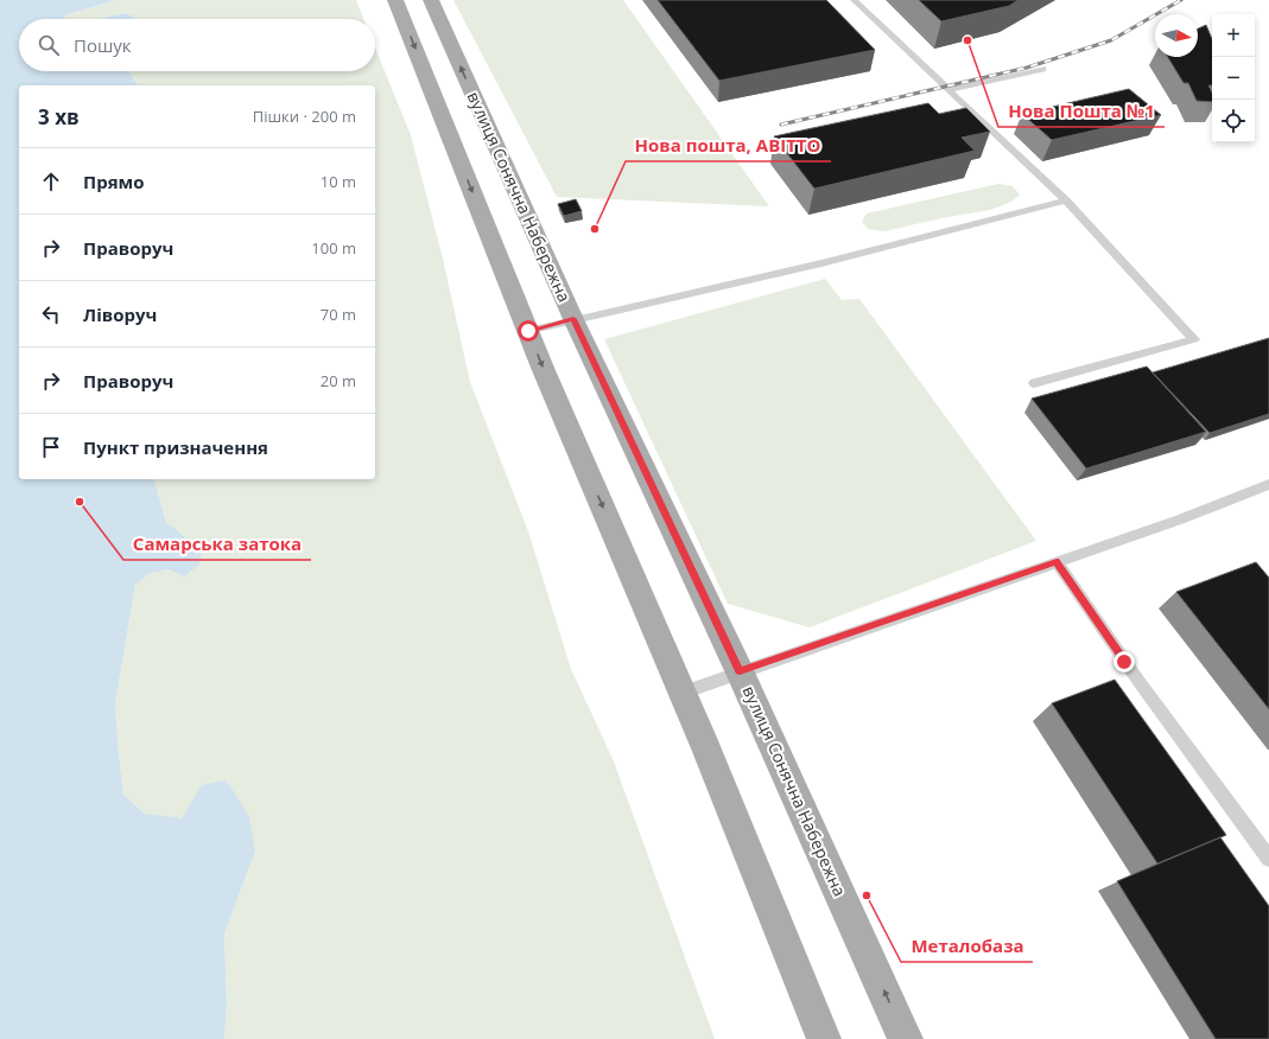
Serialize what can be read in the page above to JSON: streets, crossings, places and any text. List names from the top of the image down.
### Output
{
  "streets": {
    "main road": ["вулиця Сонячна Набережна"]
  },
  "places": [
    "Нова Пошта №1",
    "Нова пошта, АВІТТО",
    "Самарська затока",
    "Металобаза"
  ],
  "north": "right",
  "page": {
    "map_buttons": ["+", "−"],
    "search": "Пошук",
    "heading": ["3 хв", "Пішки · 200 m"],
    "list": [
      ["Прямо", "10 m"],
      ["Праворуч", "100 m"],
      ["Ліворуч", "70 m"],
      ["Праворуч", "20 m"],
      "Пункт призначення"
    ]
  }
}
